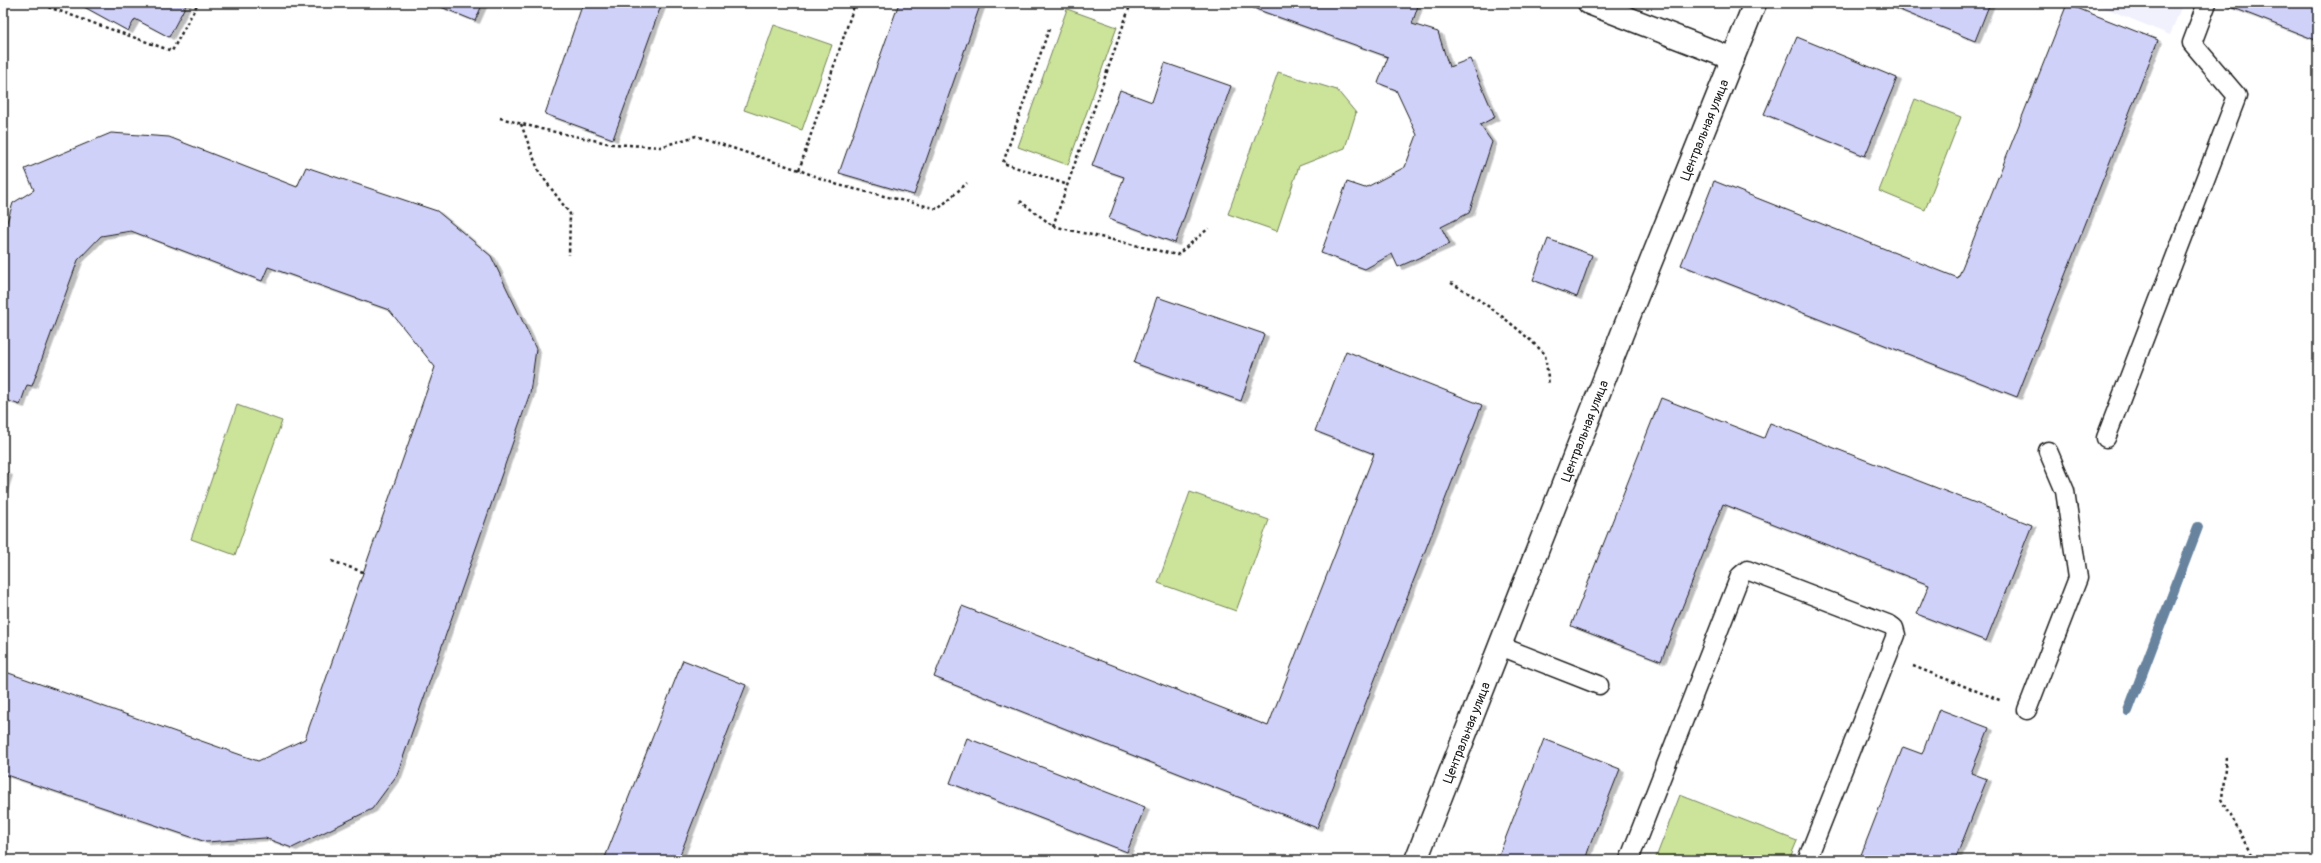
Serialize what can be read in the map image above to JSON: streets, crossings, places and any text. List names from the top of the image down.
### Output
{
  "streets": {
    "street": ["Центральная улица"]
  }
}
